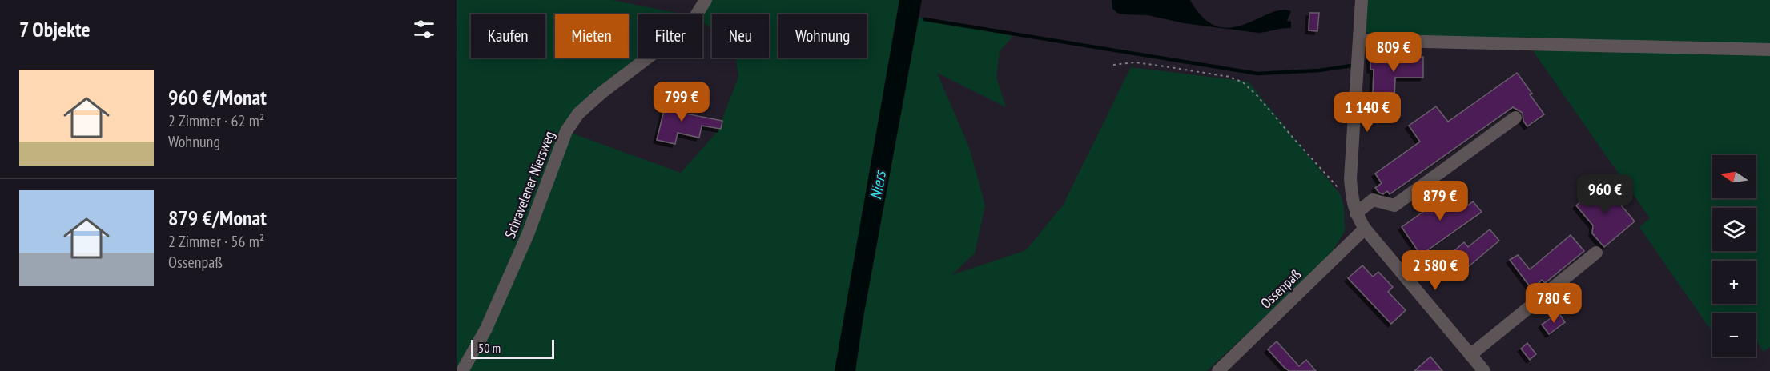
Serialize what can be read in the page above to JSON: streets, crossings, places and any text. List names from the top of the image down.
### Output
{
  "streets": {
    "street": ["Schravelener Niersweg", "Ossenpaß"]
  },
  "water": ["Niers"],
  "scale_bar": "50 m",
  "north": "left",
  "page": {
    "heading": "7 Objekte",
    "chip": [
      "Kaufen",
      "Mieten",
      "Filter",
      "Neu",
      "Wohnung"
    ],
    "price": [
      "809 €",
      "799 €",
      "1 140 €",
      "960 €",
      "879 €",
      "2 580 €",
      "780 €"
    ],
    "list": [
      {
        "name": "960 €/Monat",
        "note": "2 Zimmer · 62 m² · Wohnung"
      },
      {
        "name": "879 €/Monat",
        "note": "2 Zimmer · 56 m² · Ossenpaß"
      }
    ],
    "map_buttons": ["+", "−"],
    "scale": "50 m"
  }
}
